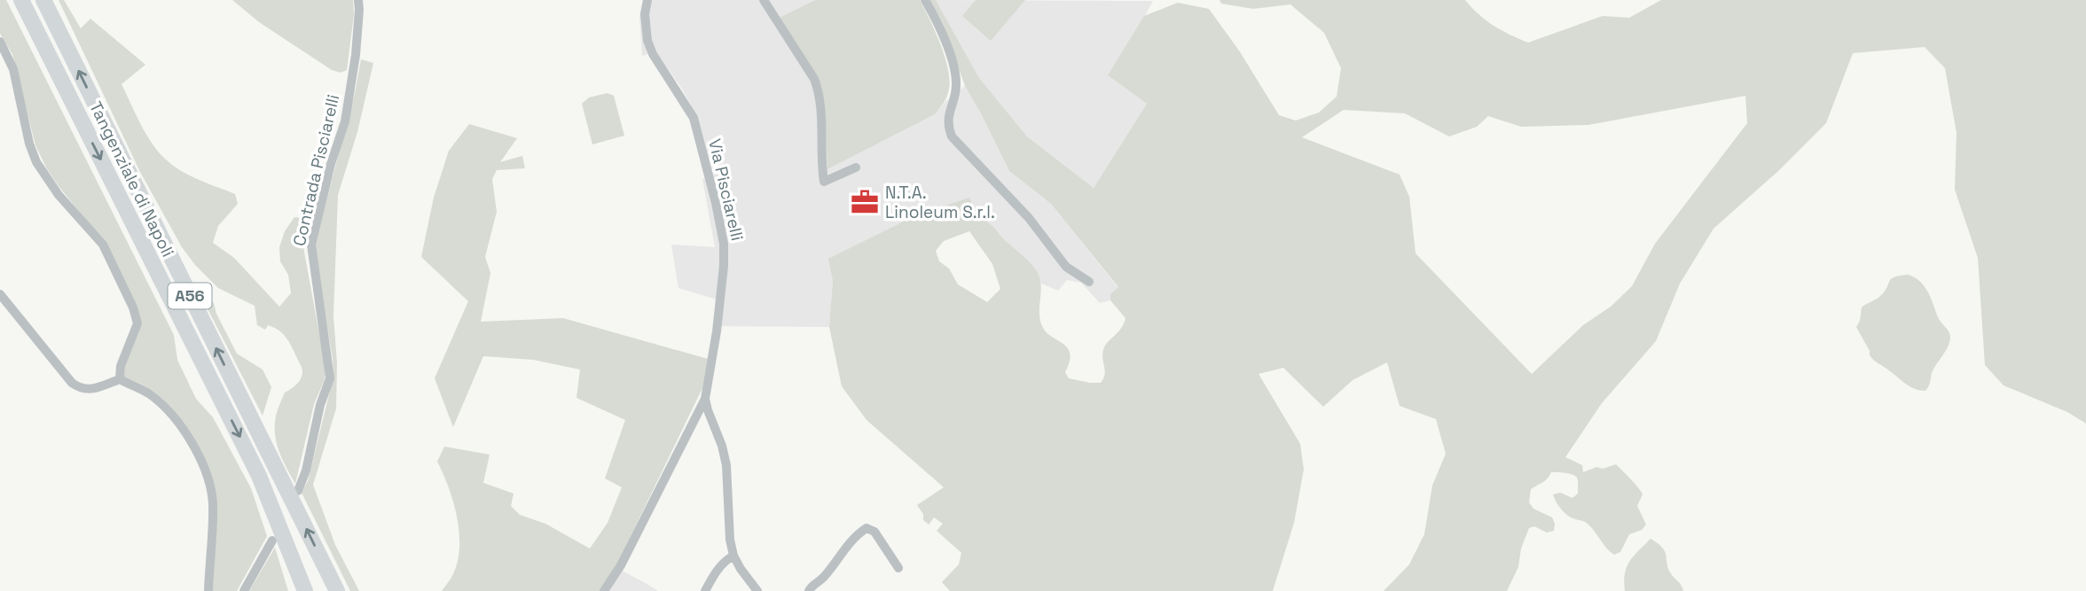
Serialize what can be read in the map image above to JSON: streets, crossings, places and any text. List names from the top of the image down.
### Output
{
  "streets": {
    "highway": ["Tangenziale di Napoli", "A56"],
    "street": ["Contrada Pisciarelli", "Via Pisciarelli"]
  },
  "places": {
    "office": ["N.T.A. Linoleum S.r.l."]
  }
}
